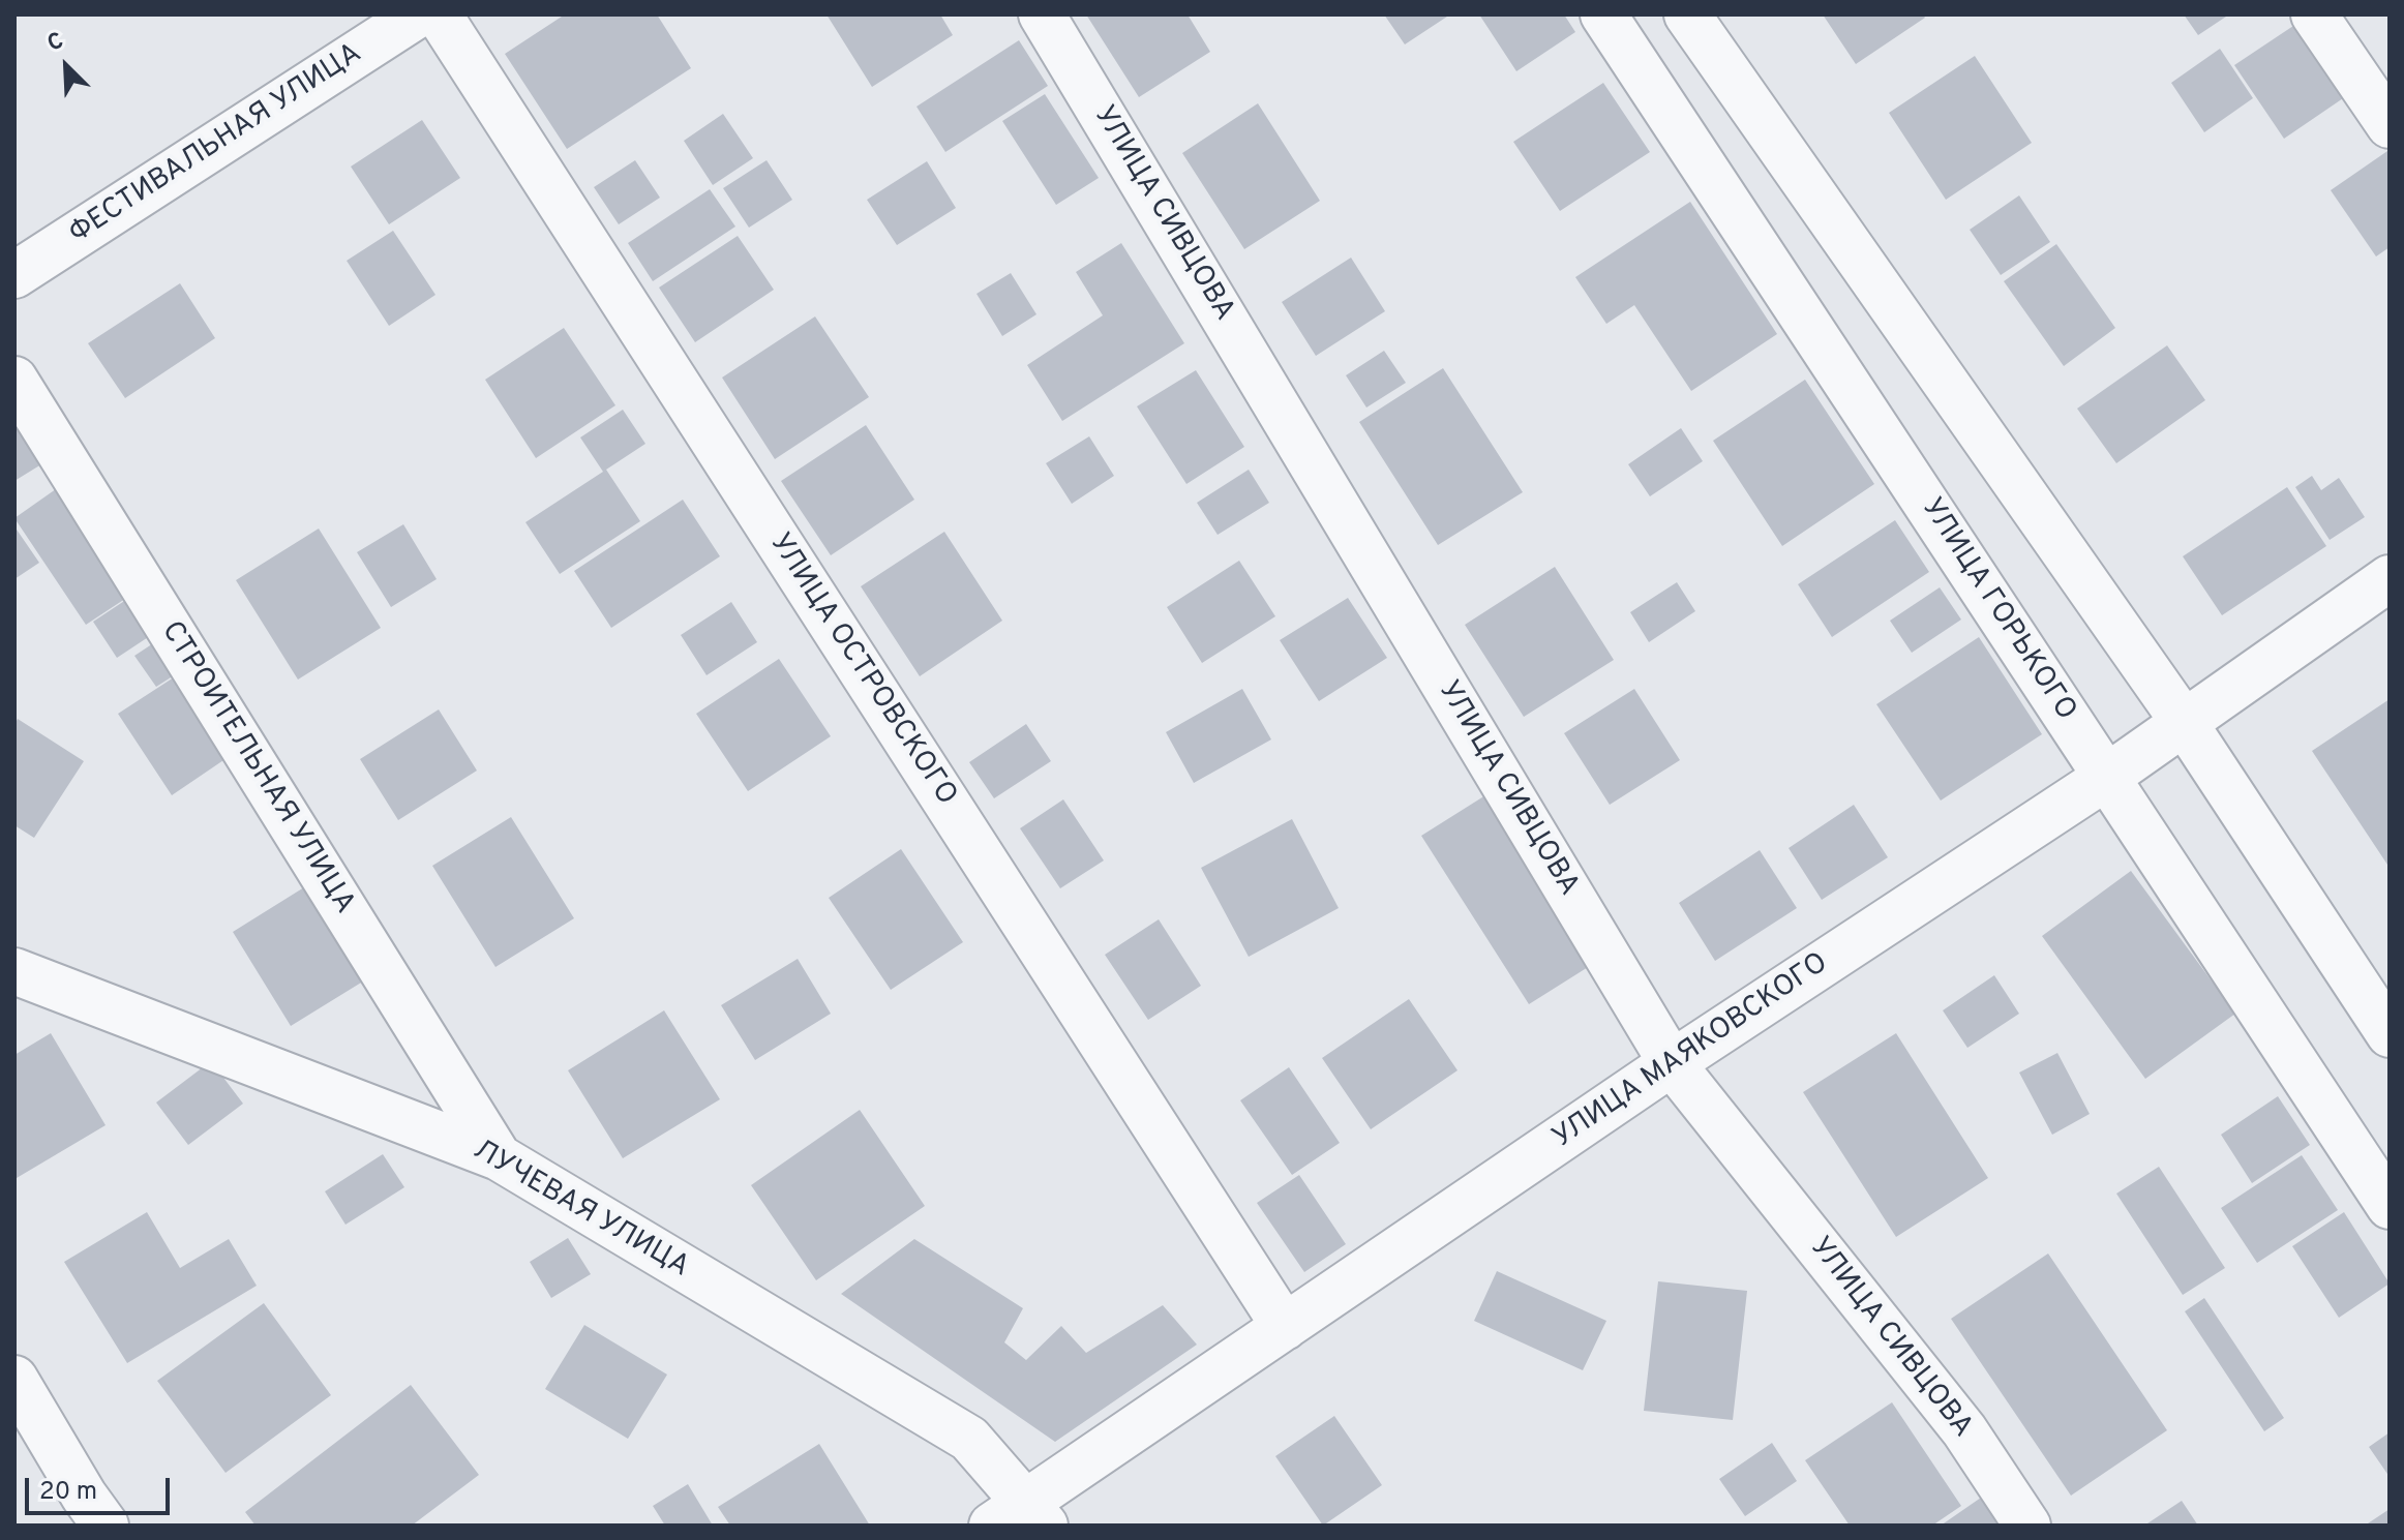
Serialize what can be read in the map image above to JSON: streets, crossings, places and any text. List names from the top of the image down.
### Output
{
  "streets": {
    "street": [
      "ФЕСТИВАЛЬНАЯ УЛИЦА",
      "УЛИЦА СИВЦОВА",
      "УЛИЦА ГОРЬКОГО",
      "УЛИЦА ОСТРОВСКОГО",
      "СТРОИТЕЛЬНАЯ УЛИЦА",
      "УЛИЦА МАЯКОВСКОГО",
      "ЛУЧЕВАЯ УЛИЦА"
    ]
  },
  "crossings": [
    ["УЛИЦА СИВЦОВА", "УЛИЦА МАЯКОВСКОГО"],
    ["УЛИЦА ГОРЬКОГО", "УЛИЦА МАЯКОВСКОГО"],
    ["УЛИЦА ОСТРОВСКОГО", "УЛИЦА МАЯКОВСКОГО"],
    ["СТРОИТЕЛЬНАЯ УЛИЦА", "ЛУЧЕВАЯ УЛИЦА"],
    ["УЛИЦА МАЯКОВСКОГО", "ЛУЧЕВАЯ УЛИЦА"]
  ],
  "scale_bar": "20 m",
  "north": "top left"
}
